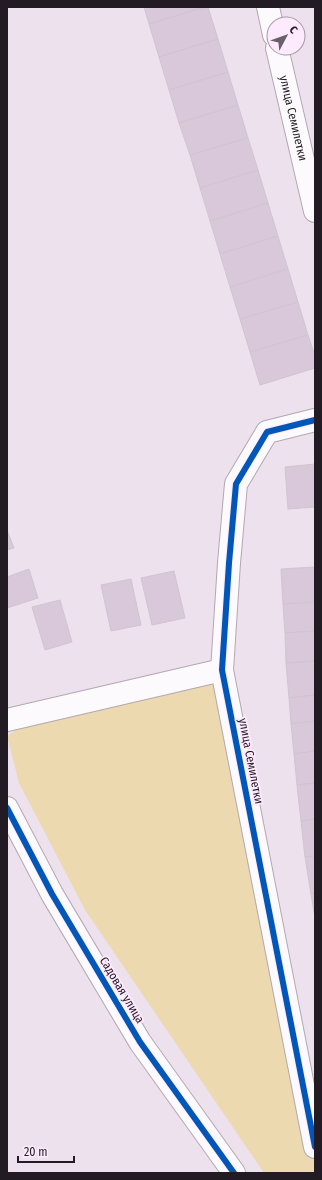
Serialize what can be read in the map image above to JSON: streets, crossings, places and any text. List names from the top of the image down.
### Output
{
  "streets": {
    "street": ["улица Семилетки", "Садовая улица"]
  },
  "scale_bar": "20 m",
  "north": "top right"
}
